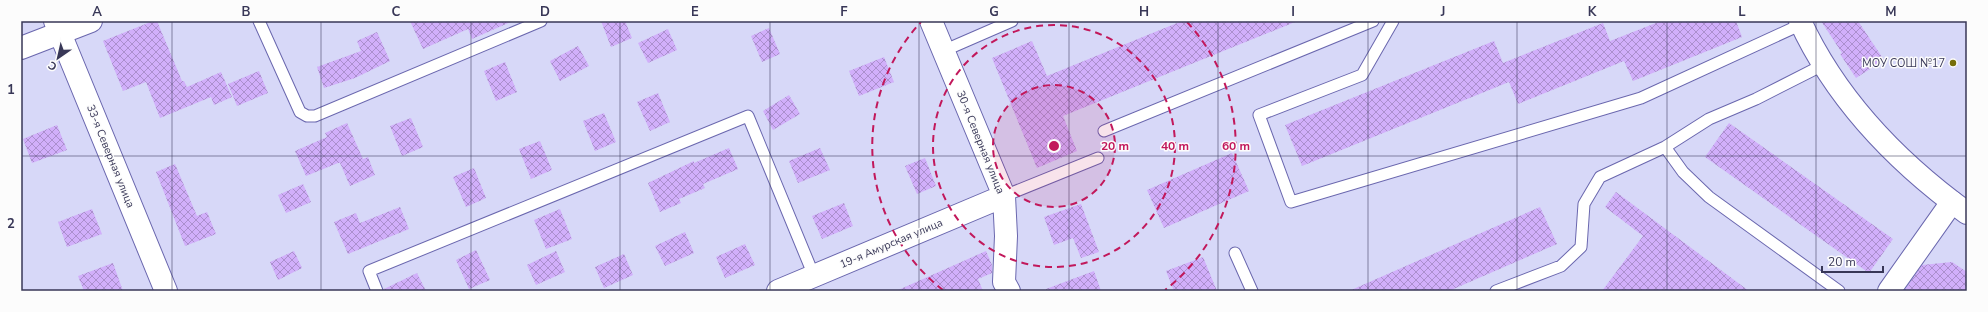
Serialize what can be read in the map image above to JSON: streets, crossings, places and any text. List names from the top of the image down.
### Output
{
  "streets": {
    "street": ["30-я Северная улица", "33-я Северная улица", "19-я Амурская улица"]
  },
  "crossings": [
    ["30-я Северная улица", "19-я Амурская улица"]
  ],
  "places": ["МОУ СОШ №17"],
  "scale_bar": "20 m",
  "north": "bottom left",
  "grid": {
    "columns": [
      "A",
      "B",
      "C",
      "D",
      "E",
      "F",
      "G",
      "H",
      "I",
      "J",
      "K",
      "L",
      "M"
    ],
    "rows": ["1", "2"]
  },
  "rings": ["20 m", "40 m", "60 m"]
}
